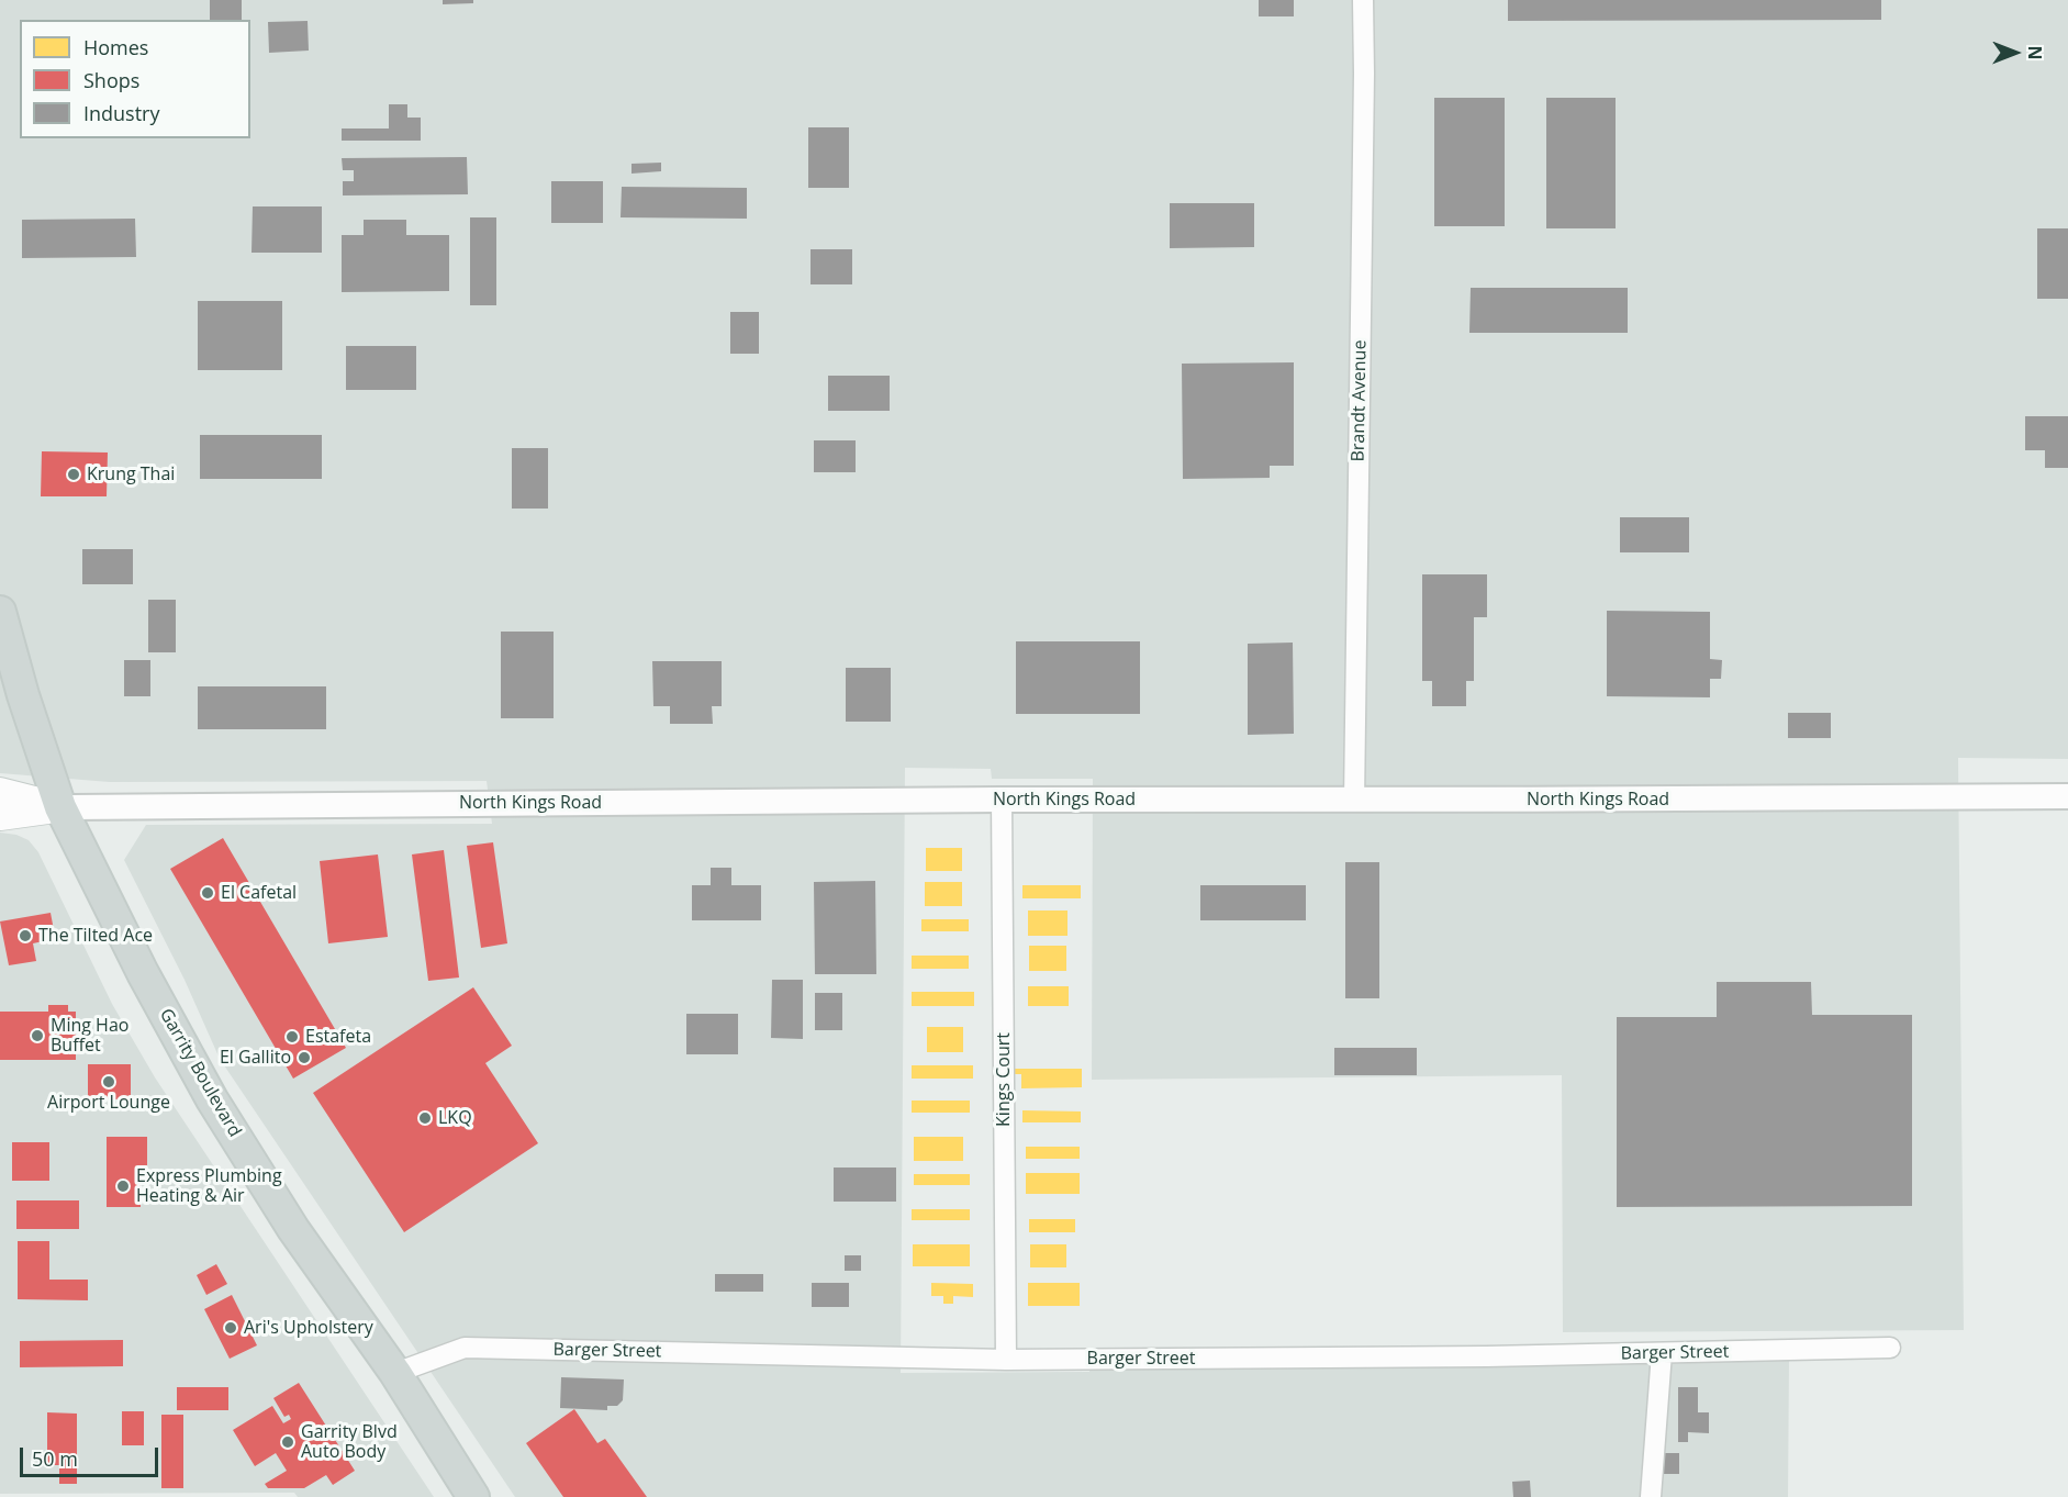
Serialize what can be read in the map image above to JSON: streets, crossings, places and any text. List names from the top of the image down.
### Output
{
  "streets": {
    "main road": ["North Kings Road", "Garrity Boulevard"],
    "street": ["Brandt Avenue", "Kings Court", "Barger Street"]
  },
  "crossings": [
    ["Brandt Avenue", "North Kings Road"],
    ["North Kings Road", "Garrity Boulevard"],
    ["North Kings Road", "Kings Court"],
    ["Garrity Boulevard", "Barger Street"],
    ["Kings Court", "Barger Street"]
  ],
  "places": [
    "Krung Thai",
    "El Cafetal",
    "The Tilted Ace",
    "Ming Hao Buffet",
    "Estafeta",
    "El Gallito",
    "Airport Lounge",
    "LKQ",
    "Express Plumbing Heating & Air",
    "Ari's Upholstery",
    "Garrity Blvd Auto Body"
  ],
  "legend": ["Homes", "Shops", "Industry"],
  "scale_bar": "50 m",
  "north": "right"
}
